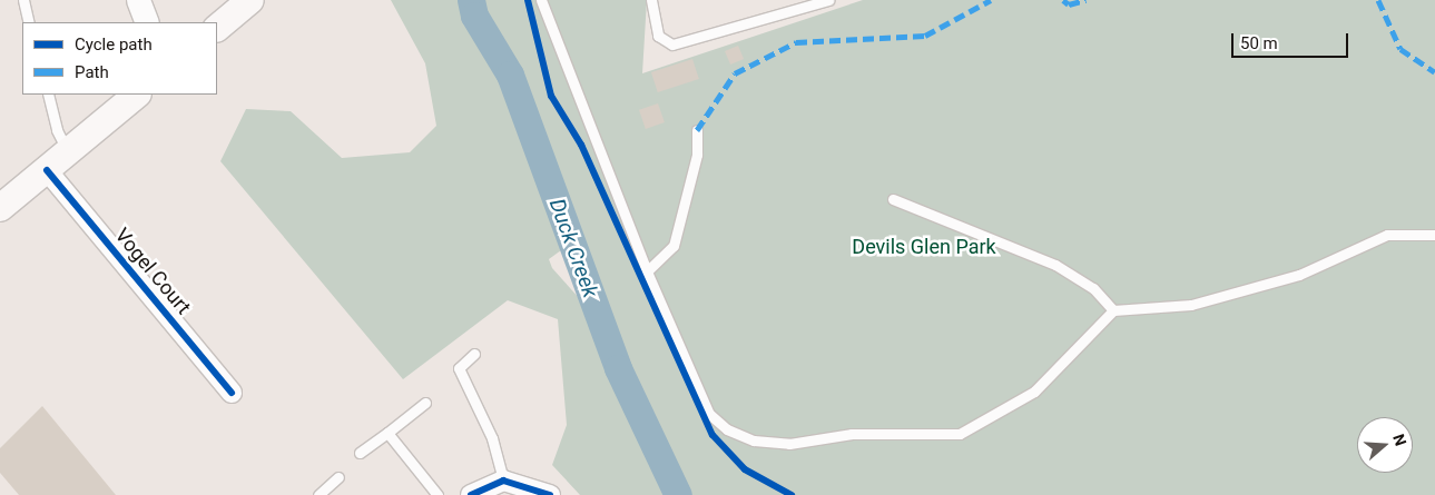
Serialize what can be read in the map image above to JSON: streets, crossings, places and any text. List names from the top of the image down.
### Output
{
  "streets": {
    "street": ["Vogel Court"]
  },
  "water": ["Duck Creek"],
  "parks": ["Devils Glen Park"],
  "legend": ["Cycle path", "Path"],
  "scale_bar": "50 m",
  "north": "right"
}
